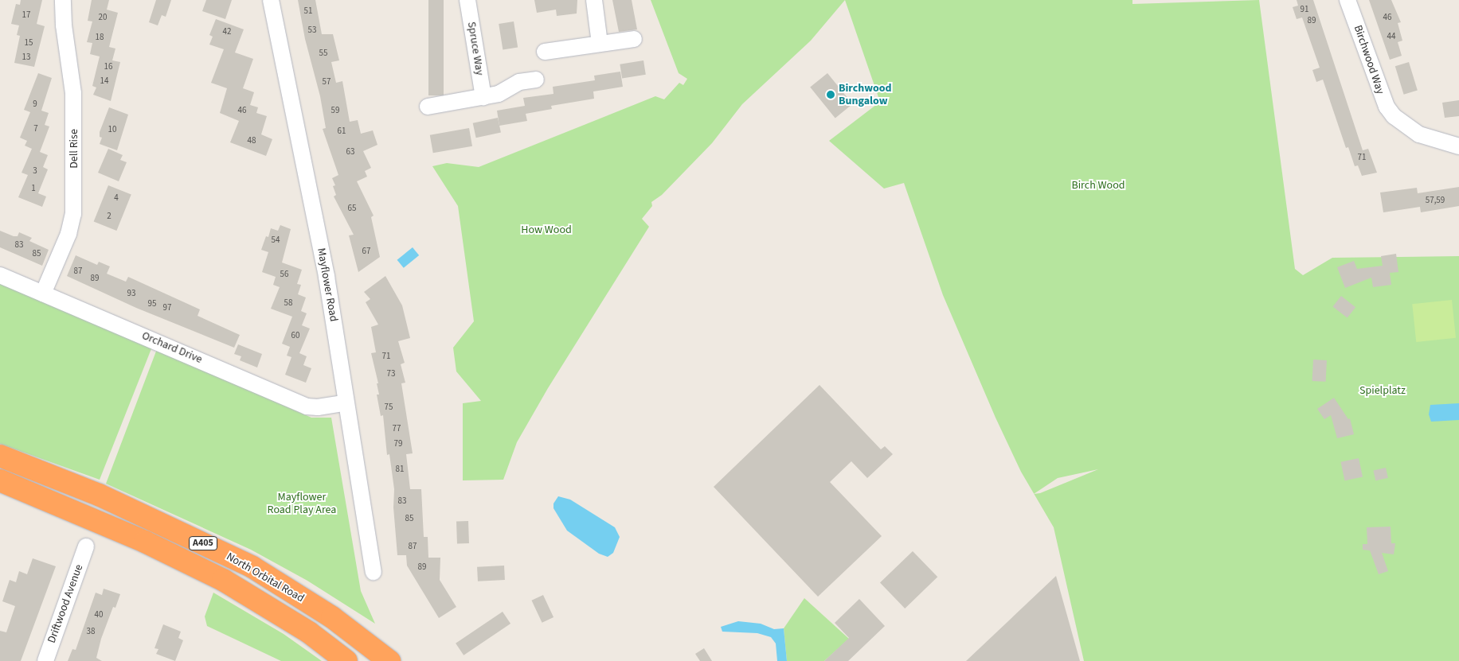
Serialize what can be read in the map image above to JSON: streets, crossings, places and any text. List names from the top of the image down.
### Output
{
  "streets": {
    "highway": ["A405", "North Orbital Road"],
    "street": [
      "Spruce Way",
      "Birchwood Way",
      "Dell Rise",
      "Mayflower Road",
      "Orchard Drive",
      "Driftwood Avenue"
    ]
  },
  "crossings": [
    ["Dell Rise", "Orchard Drive"],
    ["Mayflower Road", "Orchard Drive"]
  ],
  "parks": [
    "Birch Wood",
    "How Wood",
    "Spielplatz",
    "Mayflower Road Play Area"
  ],
  "places": ["Birchwood Bungalow"],
  "house_numbers": [
    "91",
    "51",
    "17",
    "20",
    "46",
    "89",
    "53",
    "42",
    "44",
    "18",
    "15",
    "55",
    "13",
    "16",
    "14",
    "57",
    "9",
    "46",
    "59",
    "7",
    "10",
    "61",
    "48",
    "63",
    "71",
    "3",
    "1",
    "4",
    "57,59",
    "65",
    "2",
    "54",
    "83",
    "67",
    "85",
    "87",
    "56",
    "89",
    "93",
    "58",
    "95",
    "97",
    "60",
    "71",
    "73",
    "75",
    "77",
    "79",
    "81",
    "83",
    "85",
    "87",
    "89",
    "40",
    "38"
  ]
}
